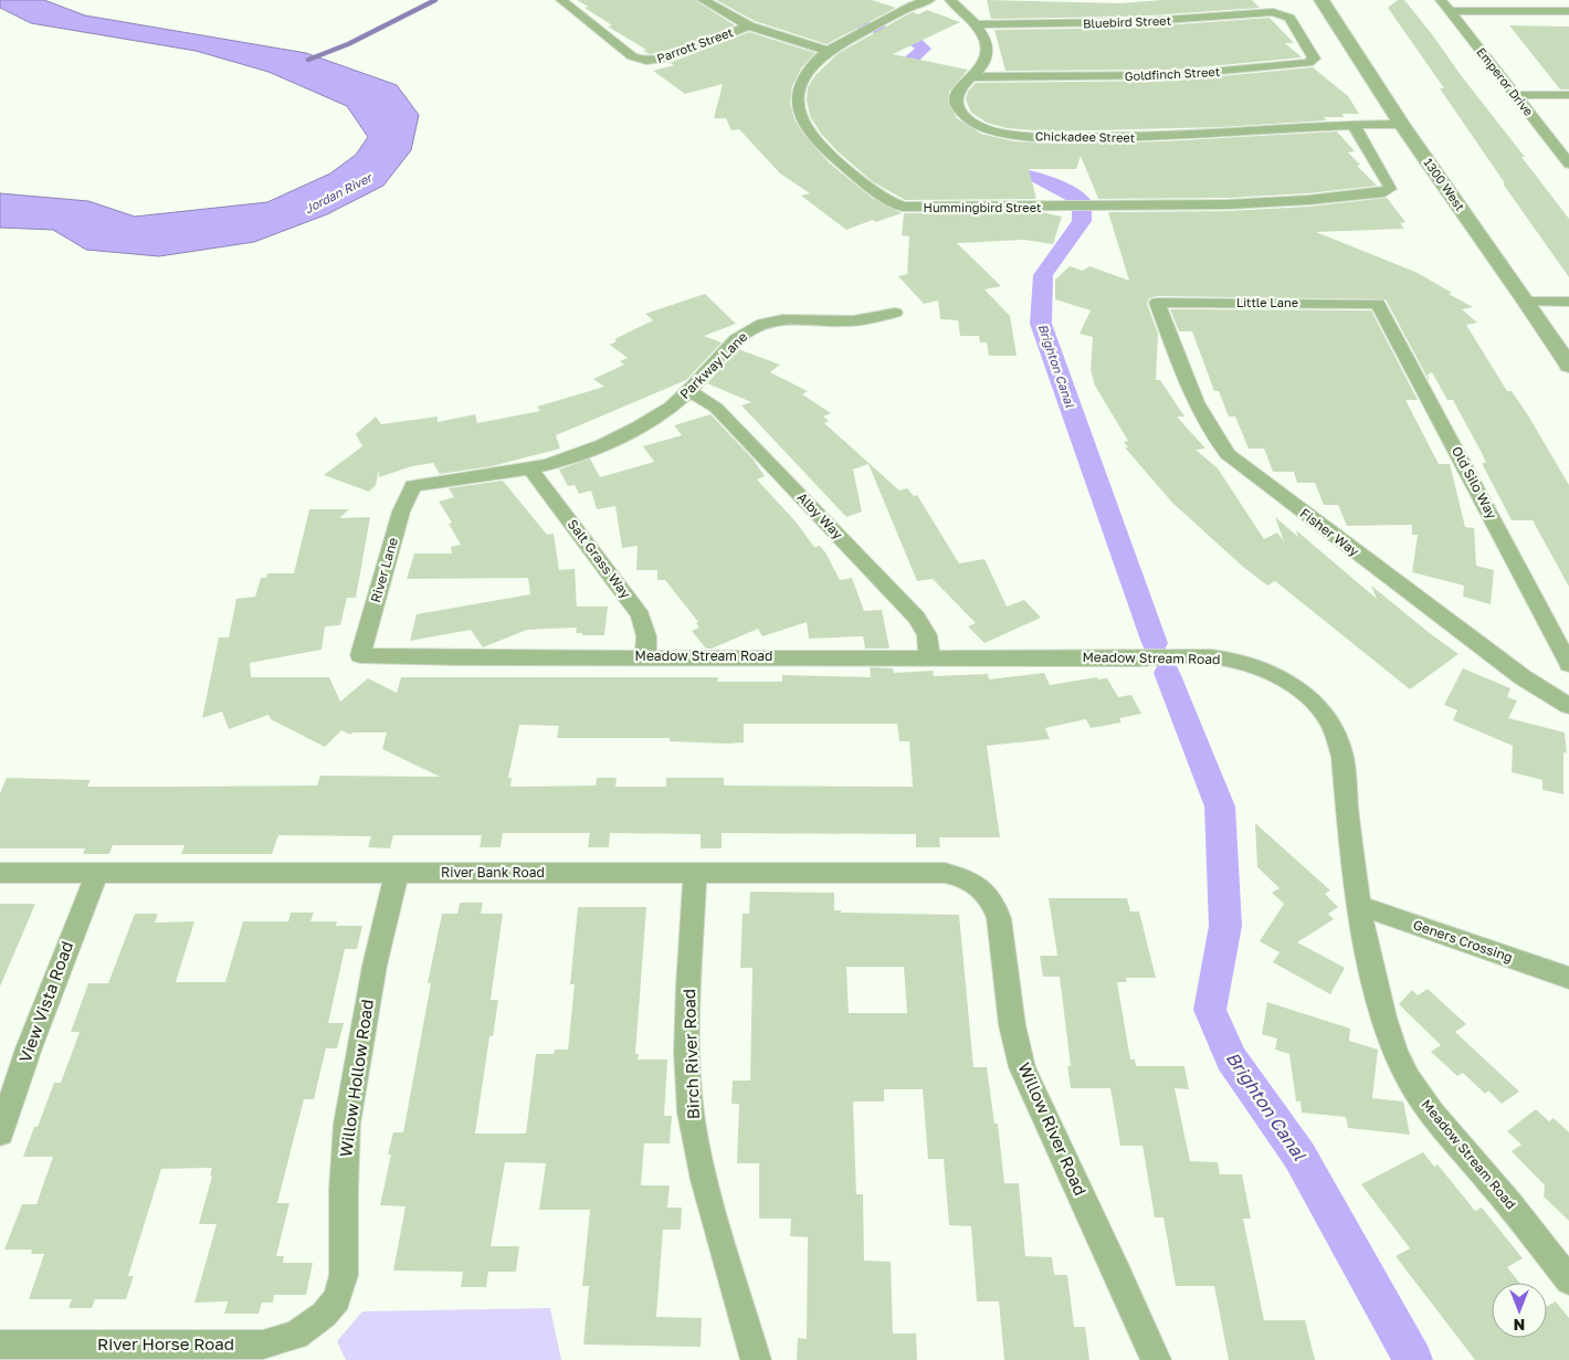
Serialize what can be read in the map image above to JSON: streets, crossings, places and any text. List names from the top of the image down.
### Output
{
  "streets": {
    "street": [
      "Bluebird Street",
      "Parrott Street",
      "Goldfinch Street",
      "Emperor Drive",
      "Chickadee Street",
      "1300 West",
      "Hummingbird Street",
      "Little Lane",
      "Parkway Lane",
      "Old Silo Way",
      "Alby Way",
      "Fisher Way",
      "Salt Grass Way",
      "River Lane",
      "Meadow Stream Road",
      "River Bank Road",
      "Geners Crossing",
      "View Vista Road",
      "Birch River Road",
      "Willow Hollow Road",
      "Willow River Road",
      "River Horse Road"
    ]
  },
  "crossings": [
    ["Bluebird Street", "Goldfinch Street"],
    ["Bluebird Street", "Chickadee Street"],
    ["Goldfinch Street", "Chickadee Street"],
    ["Chickadee Street", "1300 West"],
    ["Chickadee Street", "Hummingbird Street"],
    ["Little Lane", "Old Silo Way"],
    ["Little Lane", "Fisher Way"],
    ["Parkway Lane", "Alby Way"],
    ["Parkway Lane", "Salt Grass Way"],
    ["Parkway Lane", "River Lane"],
    ["Alby Way", "Meadow Stream Road"],
    ["Salt Grass Way", "Meadow Stream Road"],
    ["River Lane", "Meadow Stream Road"],
    ["Meadow Stream Road", "Geners Crossing"],
    ["River Bank Road", "View Vista Road"],
    ["River Bank Road", "Birch River Road"],
    ["River Bank Road", "Willow Hollow Road"],
    ["River Bank Road", "Willow River Road"],
    ["Willow Hollow Road", "River Horse Road"]
  ],
  "water": ["Jordan River", "Brighton Canal"],
  "north": "bottom"
}
